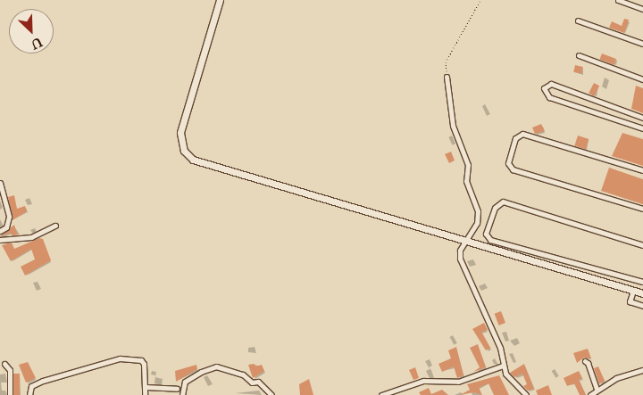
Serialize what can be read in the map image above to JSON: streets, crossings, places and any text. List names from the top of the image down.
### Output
{
  "north": "bottom right"
}
